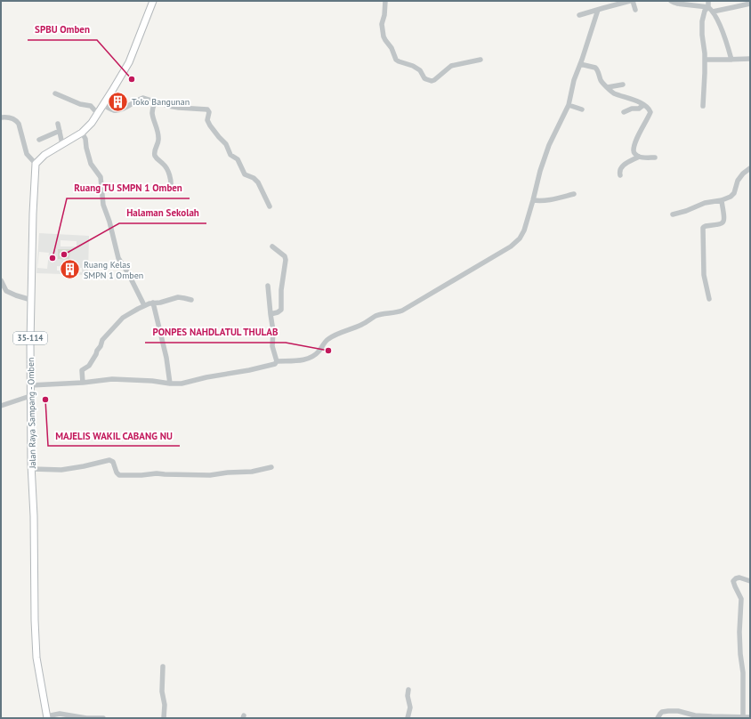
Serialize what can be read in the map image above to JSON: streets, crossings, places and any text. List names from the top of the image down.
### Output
{
  "streets": {
    "main road": ["35-114", "Jalan Raya Sampang - Omben"]
  },
  "places": {
    "other": [
      "SPBU Omben",
      "Halaman Sekolah",
      "Ruang TU SMPN 1 Omben",
      "PONPES NAHDLATUL THULAB",
      "MAJELIS WAKIL CABANG NU"
    ],
    "building": ["Toko Bangunan", "Ruang Kelas SMPN 1 Omben"]
  }
}
